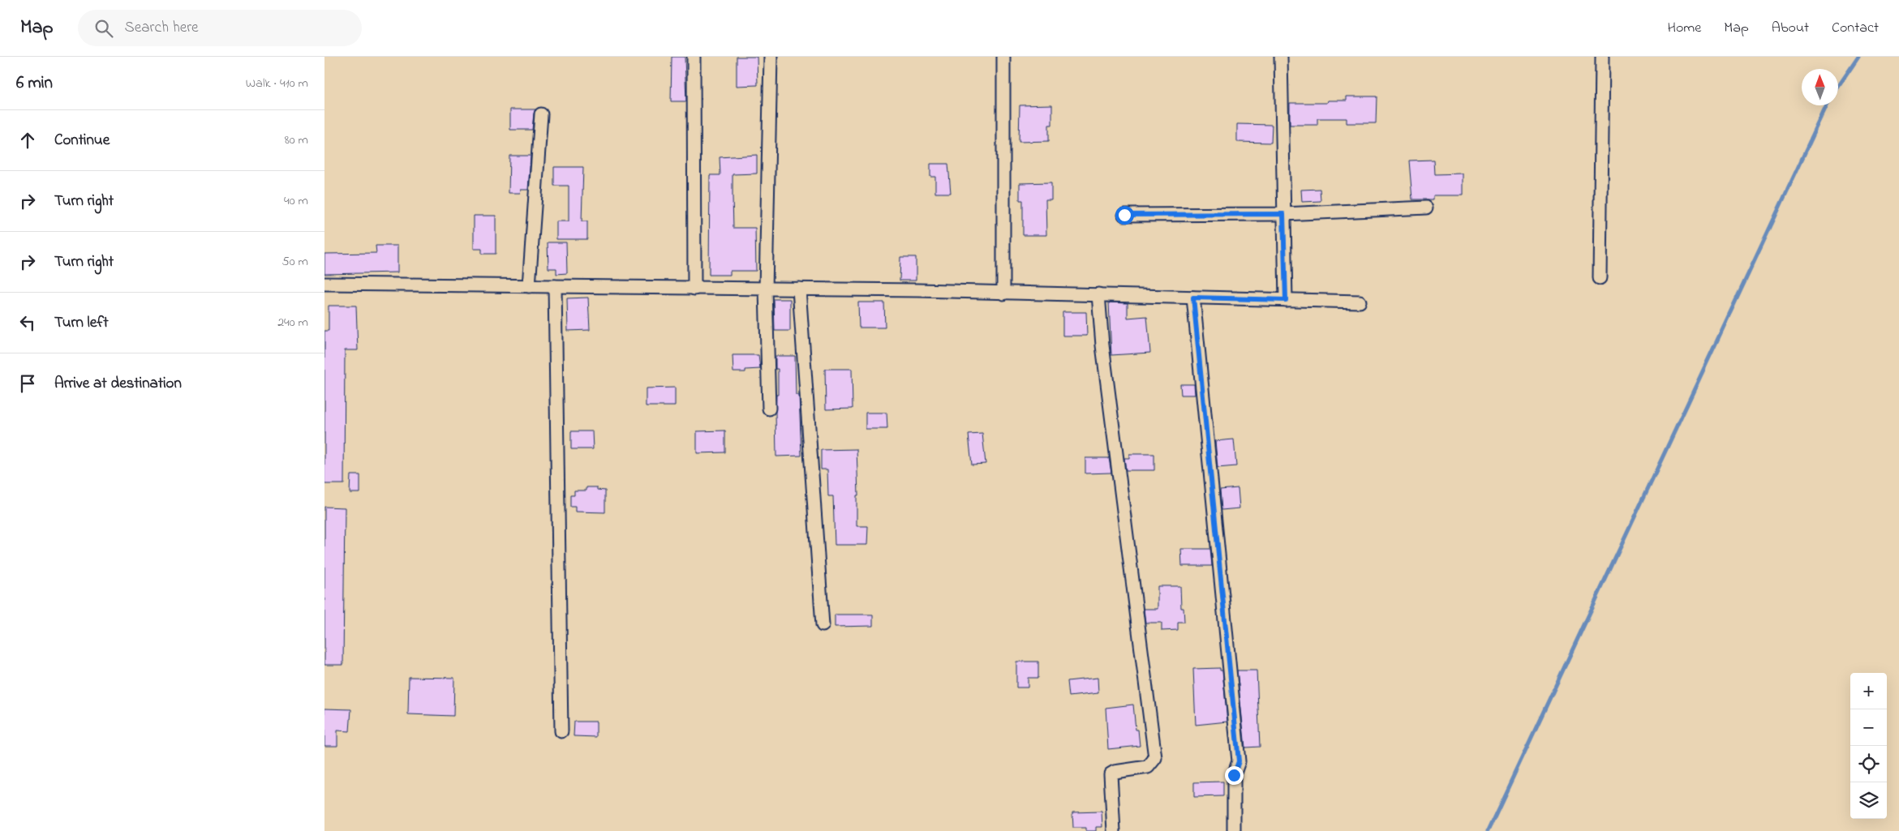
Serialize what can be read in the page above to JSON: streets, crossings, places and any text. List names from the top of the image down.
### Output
{
  "north": "top",
  "page": {
    "header": "Map",
    "search": "Search here",
    "nav": [
      "Home",
      "Map",
      "About",
      "Contact"
    ],
    "heading": ["6 min", "Walk · 410 m"],
    "list": [
      ["Continue", "80 m"],
      ["Turn right", "40 m"],
      ["Turn right", "50 m"],
      ["Turn left", "240 m"],
      "Arrive at destination"
    ],
    "map_buttons": ["+", "−"]
  }
}
